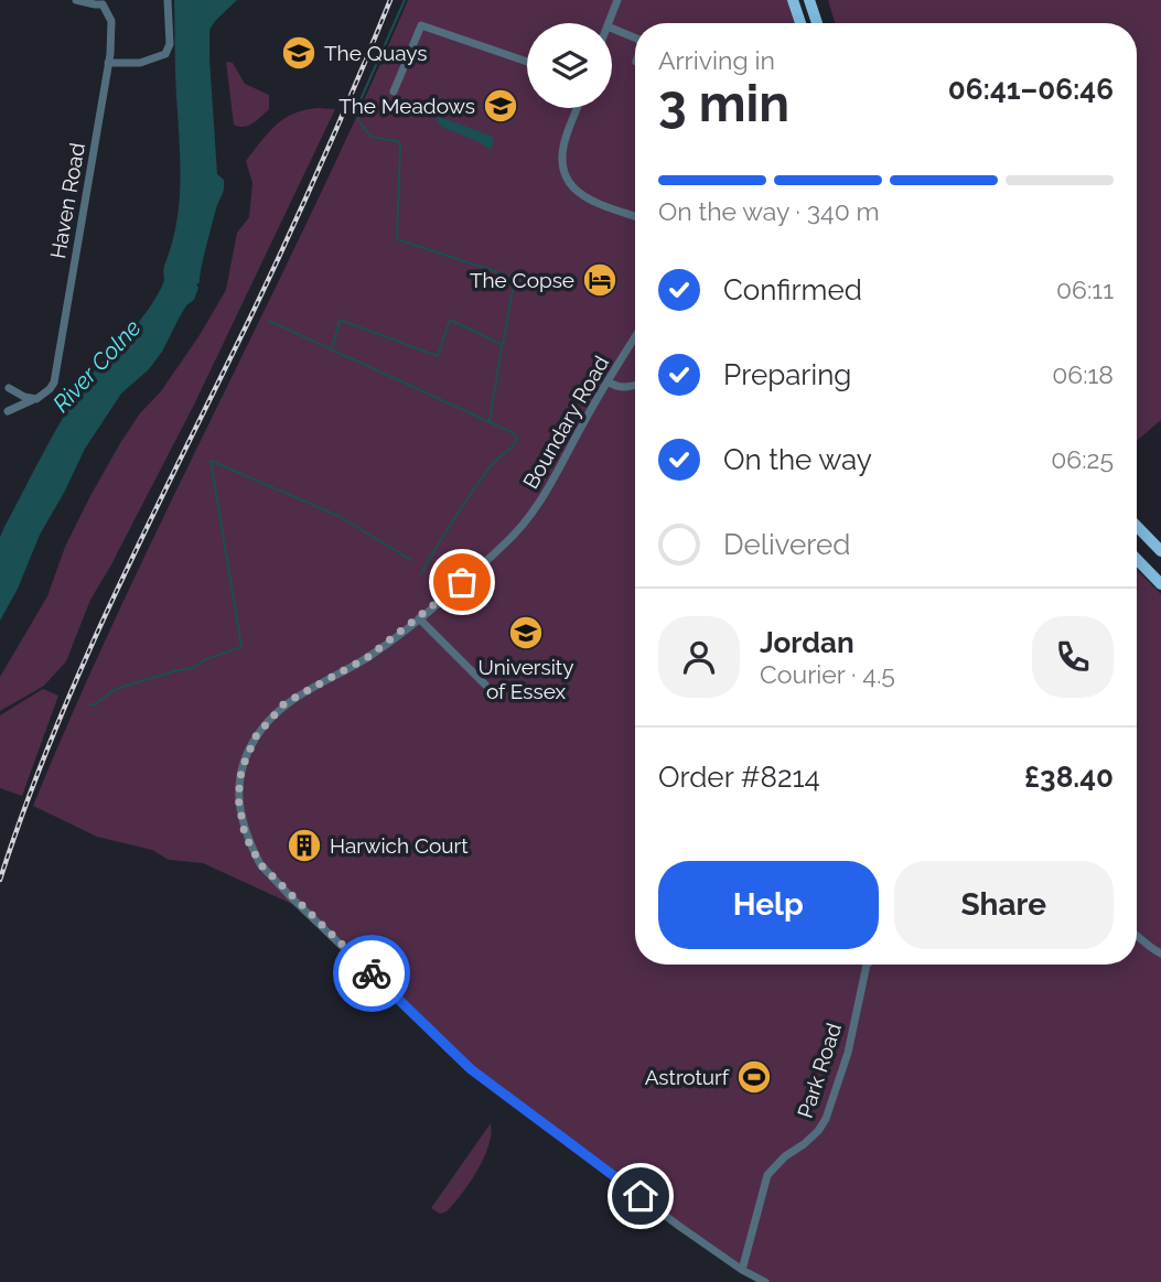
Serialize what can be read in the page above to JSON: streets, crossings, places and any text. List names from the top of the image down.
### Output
{
  "streets": {
    "street": ["Haven Road", "Boundary Road", "Park Road"]
  },
  "crossings": [
    ["Boundary Road", "Park Road"]
  ],
  "water": ["River Colne"],
  "places": {
    "school or university": ["The Quays", "The Meadows", "University of Essex"],
    "hotel": ["The Copse"],
    "building": ["Harwich Court"],
    "sports": ["Astroturf"]
  },
  "page": {
    "heading": ["3 min", "Arriving in", "06:41–06:46"],
    "panel": [
      "Jordan",
      "Courier · 4.5",
      "Order #8214",
      "£38.40"
    ],
    "bar": "On the way · 340 m",
    "list": [
      ["Confirmed", "06:11"],
      ["Preparing", "06:18"],
      ["On the way", "06:25"],
      "Delivered"
    ],
    "buttons": ["Help", "Share"]
  }
}
